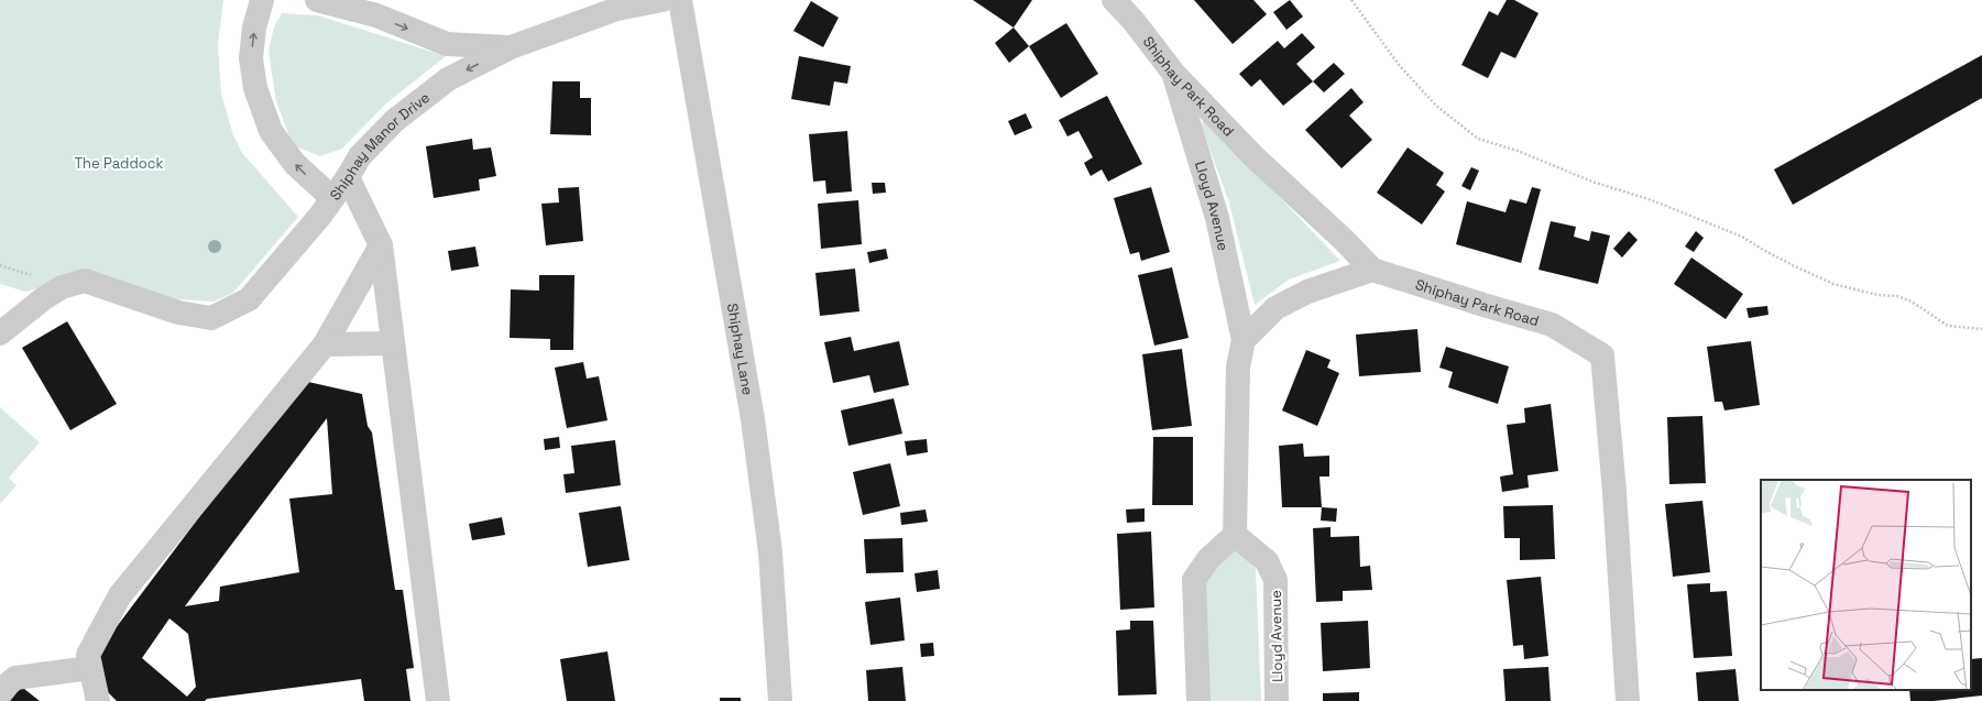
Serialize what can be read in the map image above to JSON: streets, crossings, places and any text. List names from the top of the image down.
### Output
{
  "streets": {
    "street": [
      "Shiphay Park Road",
      "Shiphay Manor Drive",
      "Lloyd Avenue",
      "Shiphay Lane"
    ]
  },
  "crossings": [
    ["Shiphay Park Road", "Lloyd Avenue"]
  ],
  "parks": ["The Paddock"]
}
